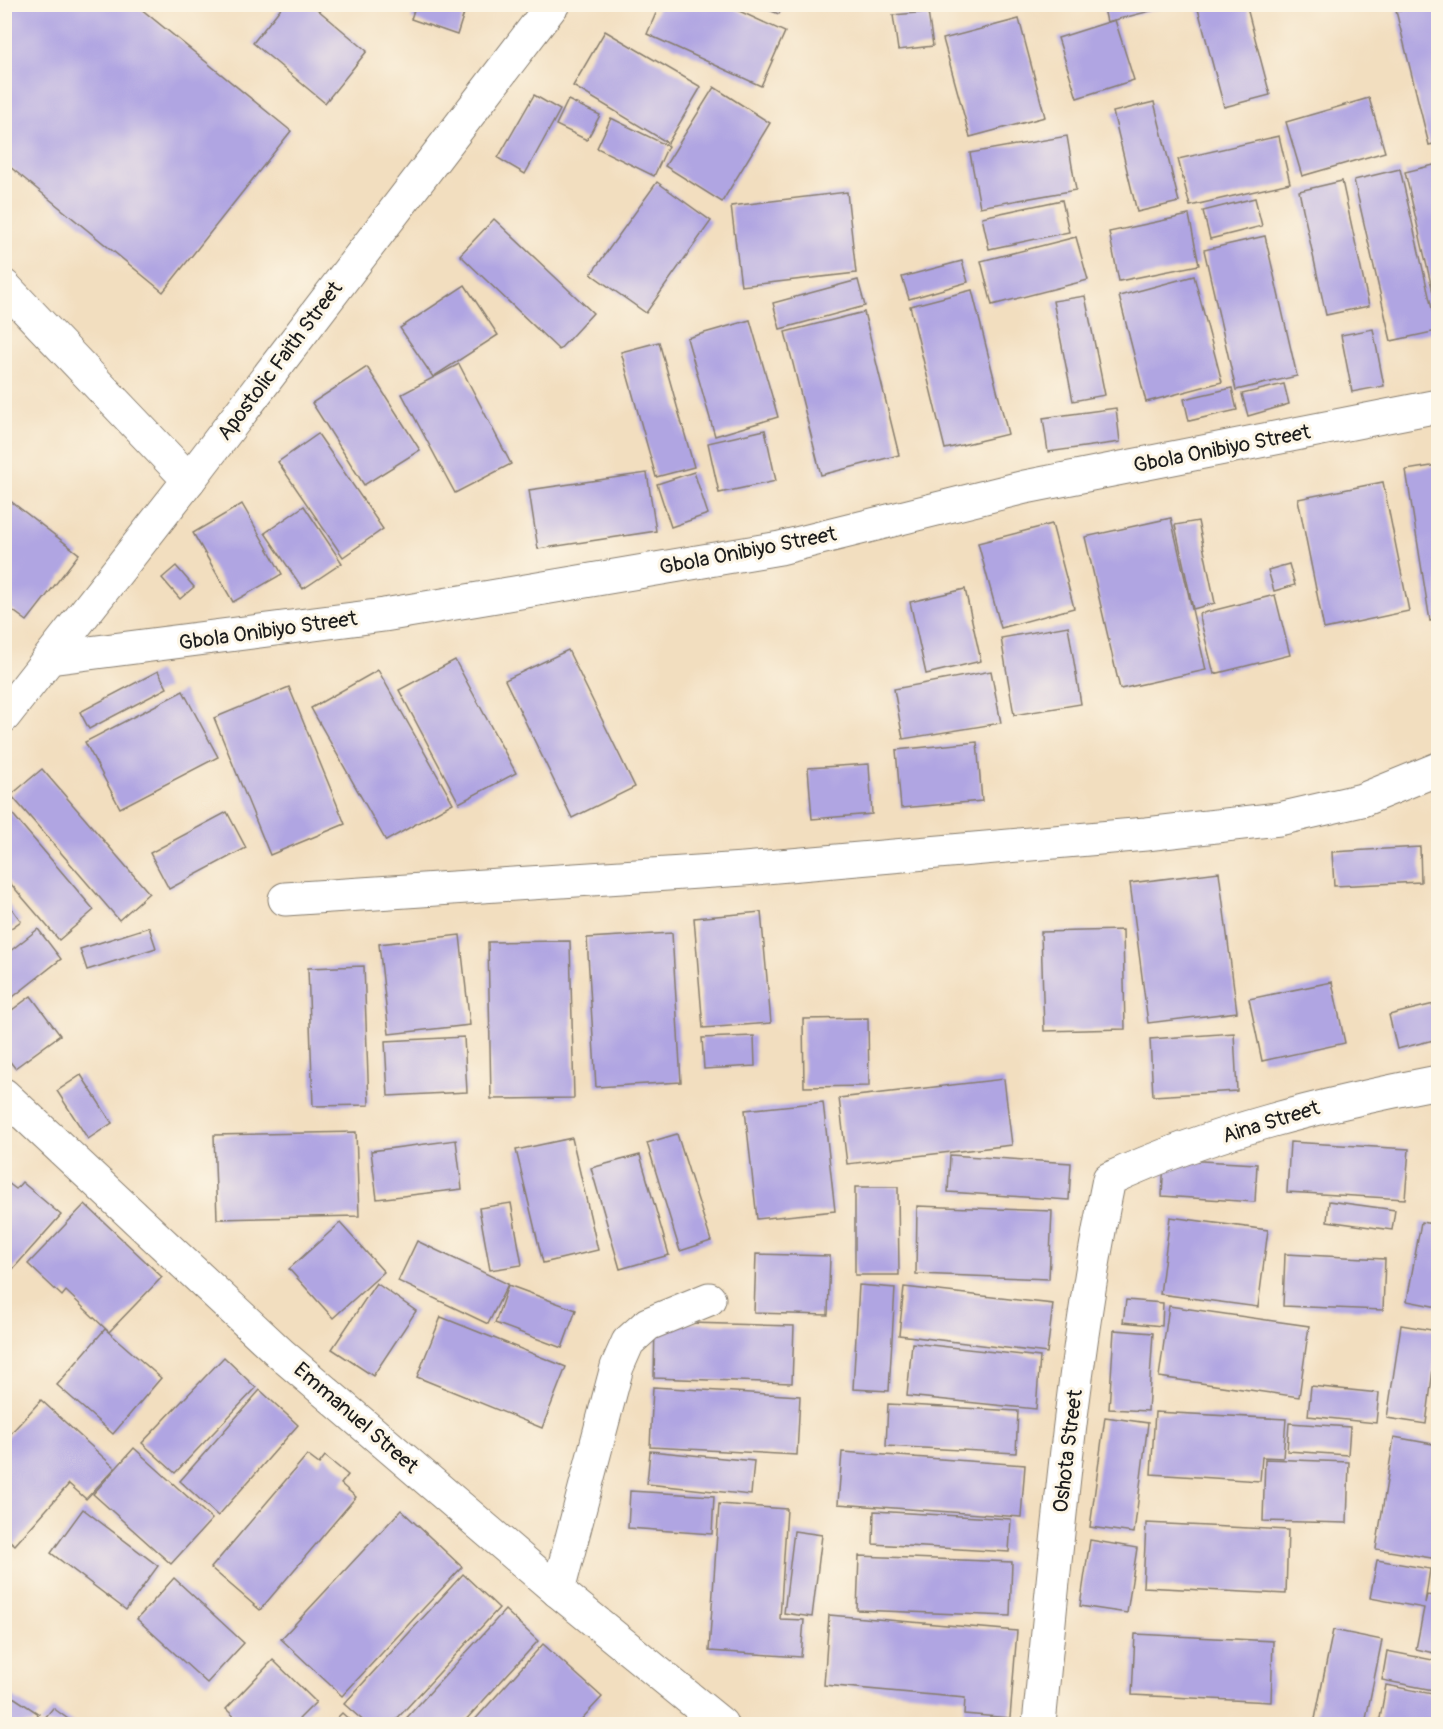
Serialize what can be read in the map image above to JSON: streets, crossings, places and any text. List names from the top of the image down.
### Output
{
  "streets": {
    "street": [
      "Apostolic Faith Street",
      "Gbola Onibiyo Street",
      "Aina Street",
      "Emmanuel Street",
      "Oshota Street"
    ]
  },
  "crossings": [
    ["Apostolic Faith Street", "Gbola Onibiyo Street"],
    ["Aina Street", "Oshota Street"]
  ]
}
